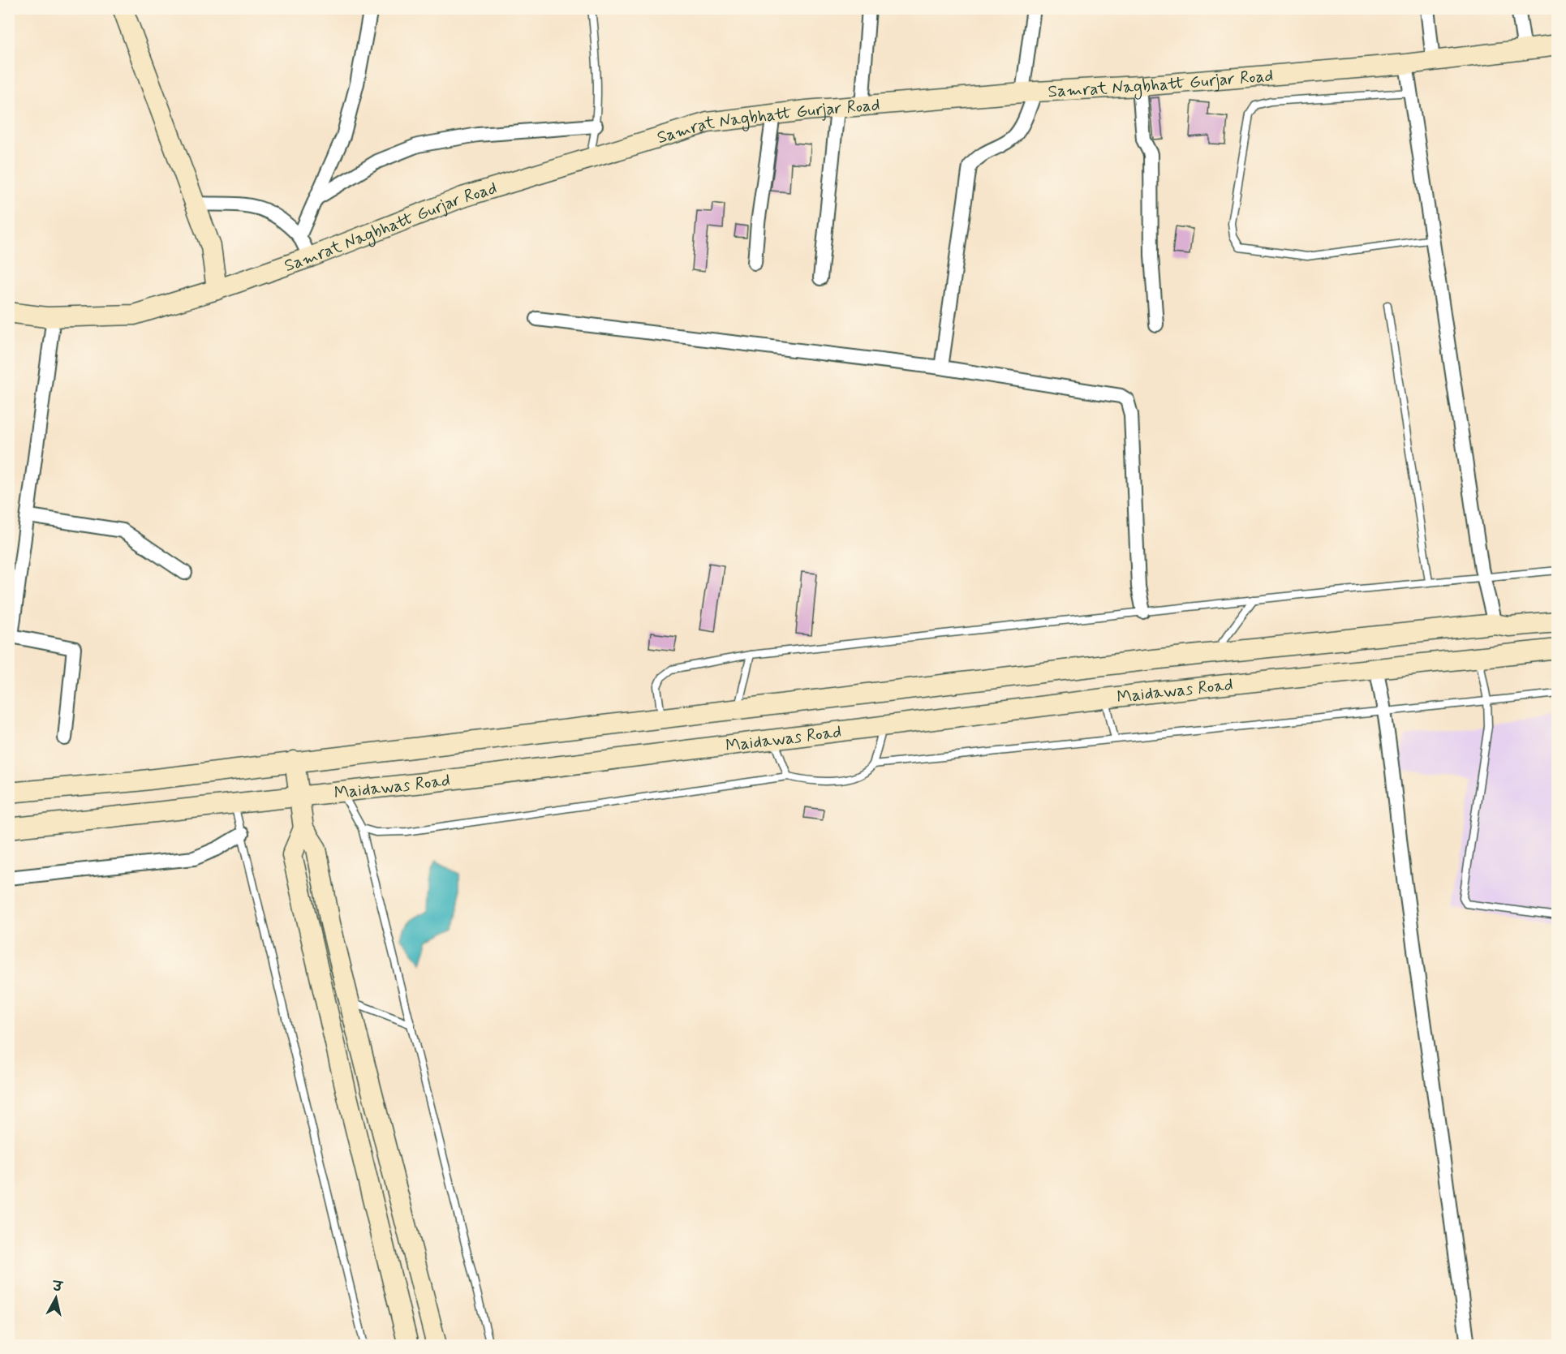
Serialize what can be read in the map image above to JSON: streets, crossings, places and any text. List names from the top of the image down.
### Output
{
  "streets": {
    "street": ["Samrat Nagbhatt Gurjar Road", "Maidawas Road"]
  },
  "north": "top"
}
